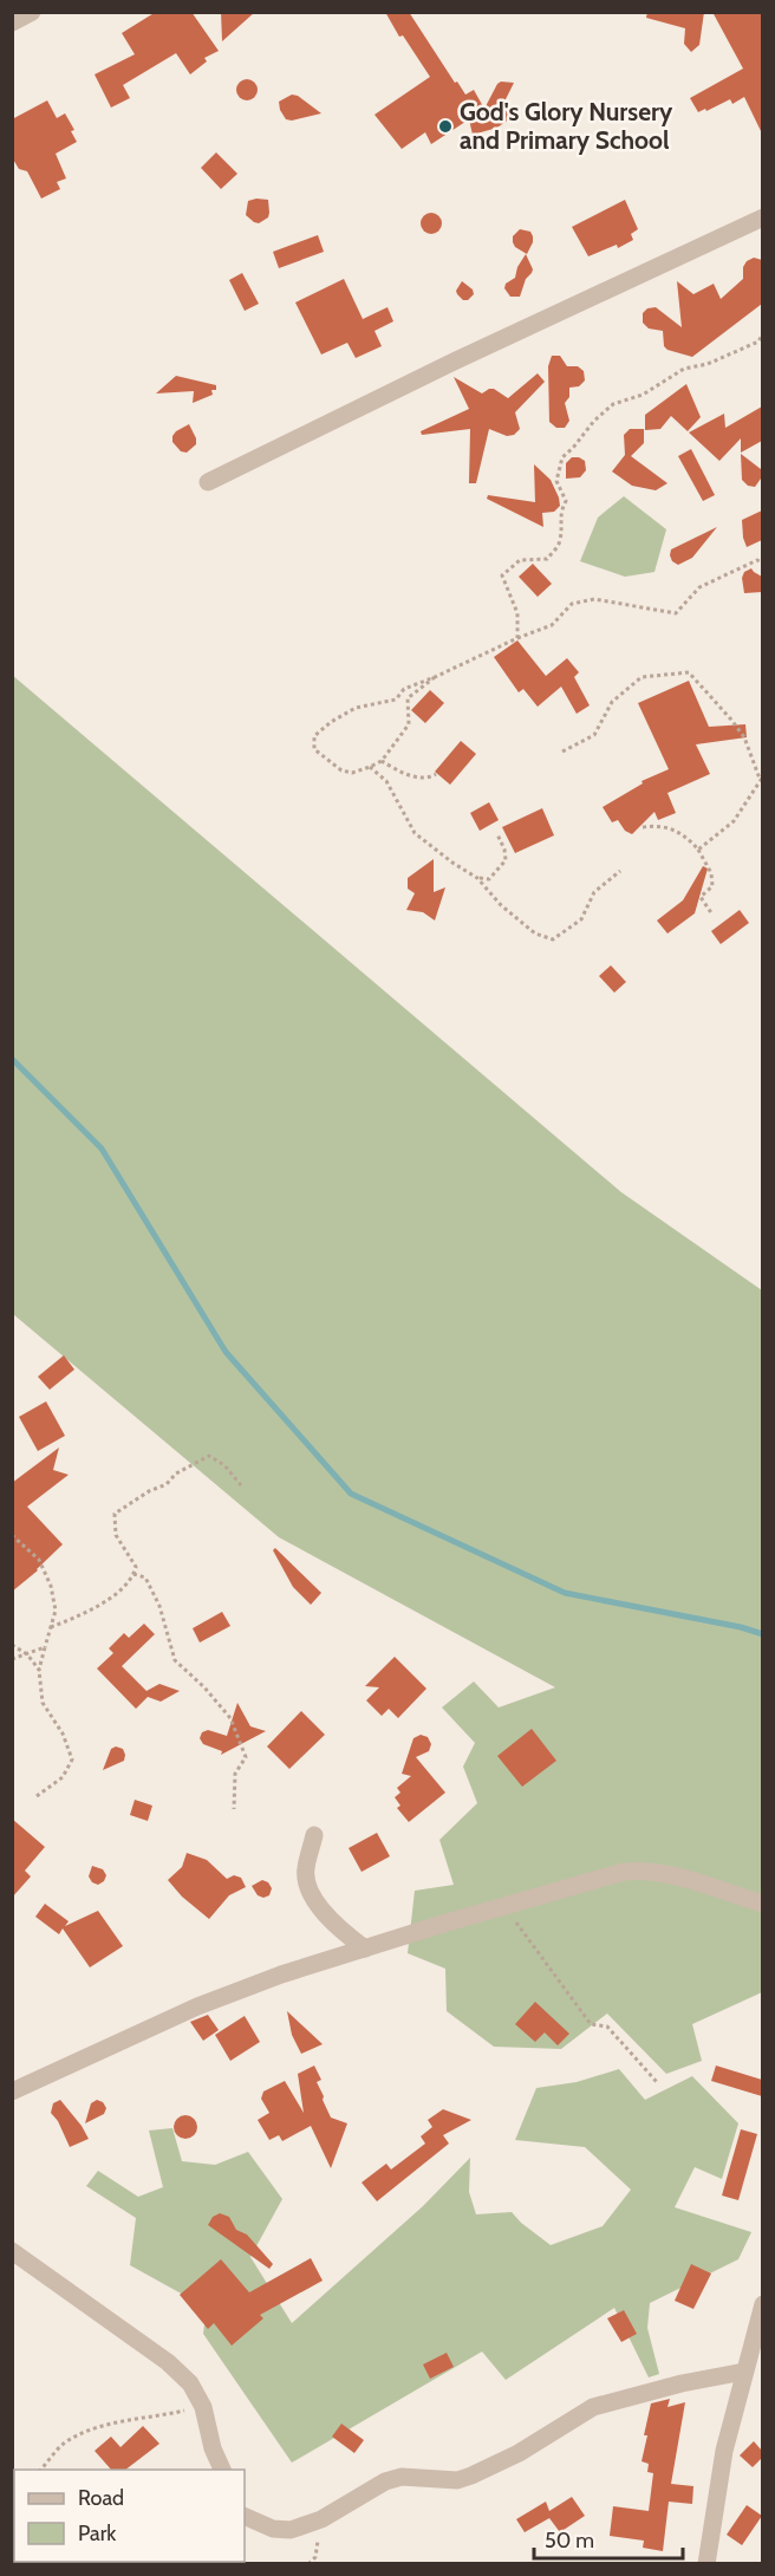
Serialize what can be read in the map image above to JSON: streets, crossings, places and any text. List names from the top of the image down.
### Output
{
  "places": ["God's Glory Nursery and Primary School"],
  "legend": ["Road", "Park"],
  "scale_bar": "50 m"
}
